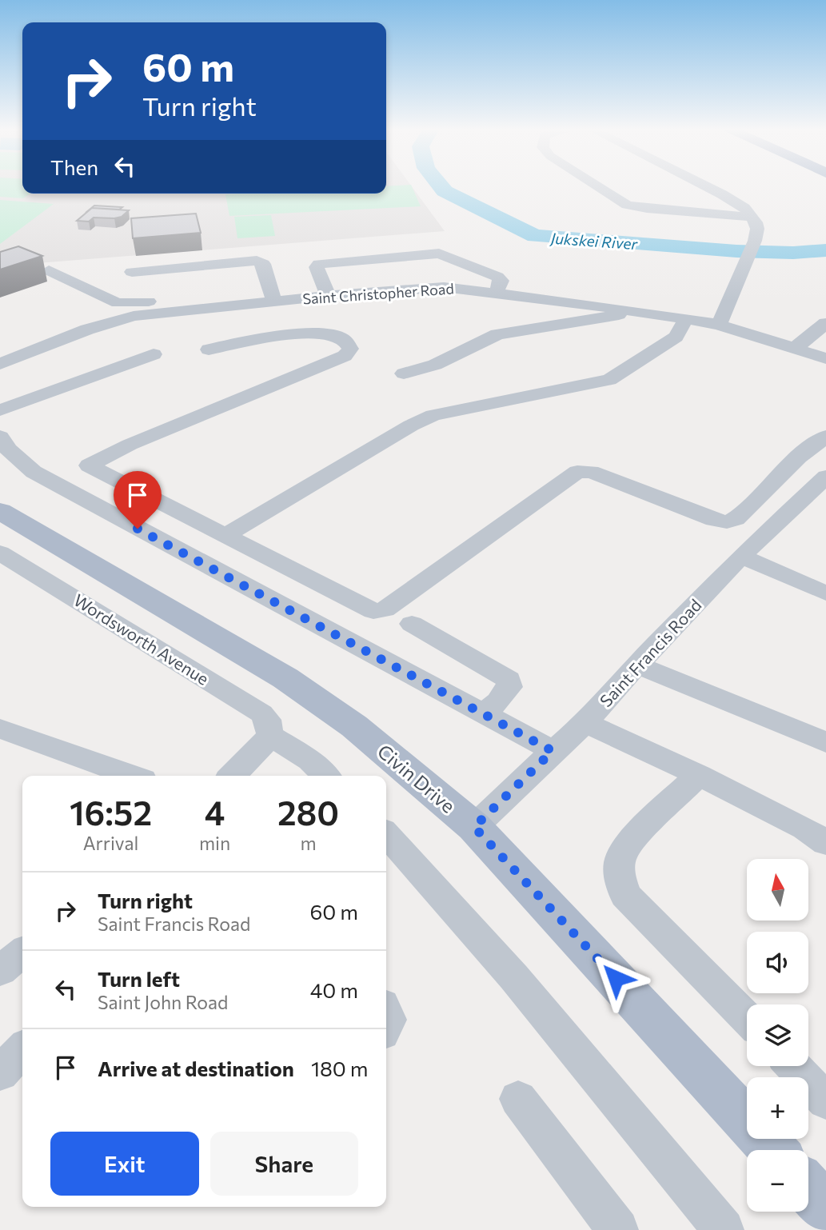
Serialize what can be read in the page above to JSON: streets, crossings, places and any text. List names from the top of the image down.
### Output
{
  "streets": {
    "main road": ["Civin Drive"],
    "street": ["Saint Christopher Road", "Wordsworth Avenue", "Saint Francis Road"]
  },
  "crossings": [
    ["Saint Francis Road", "Civin Drive"]
  ],
  "water": ["Jukskei River"],
  "north": "top",
  "page": {
    "turn": ["60 m", "Turn right"],
    "then": "Then",
    "eta": [
      "16:52",
      "Arrival",
      "4",
      "min",
      "280",
      "m"
    ],
    "map_buttons": ["+", "−"],
    "list": [
      {
        "name": "Turn right",
        "note": "Saint Francis Road",
        "value": "60 m"
      },
      {
        "name": "Turn left",
        "note": "Saint John Road",
        "value": "40 m"
      },
      {
        "name": "Arrive at destination",
        "value": "180 m"
      }
    ],
    "buttons": ["Exit", "Share"]
  }
}
